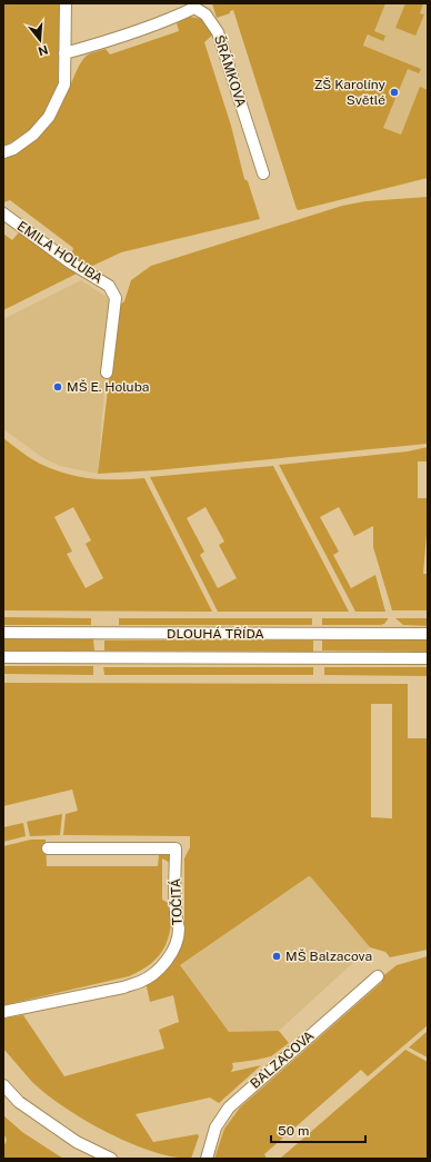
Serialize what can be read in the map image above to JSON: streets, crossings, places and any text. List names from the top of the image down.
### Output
{
  "streets": {
    "street": [
      "ŠRÁMKOVA",
      "EMILA HOLUBA",
      "DLOUHÁ TŘÍDA",
      "TOČITÁ",
      "BALZACOVA"
    ]
  },
  "places": ["ZŠ Karolíny Světlé", "MŠ E. Holuba", "MŠ Balzacova"],
  "scale_bar": "50 m",
  "north": "bottom"
}
